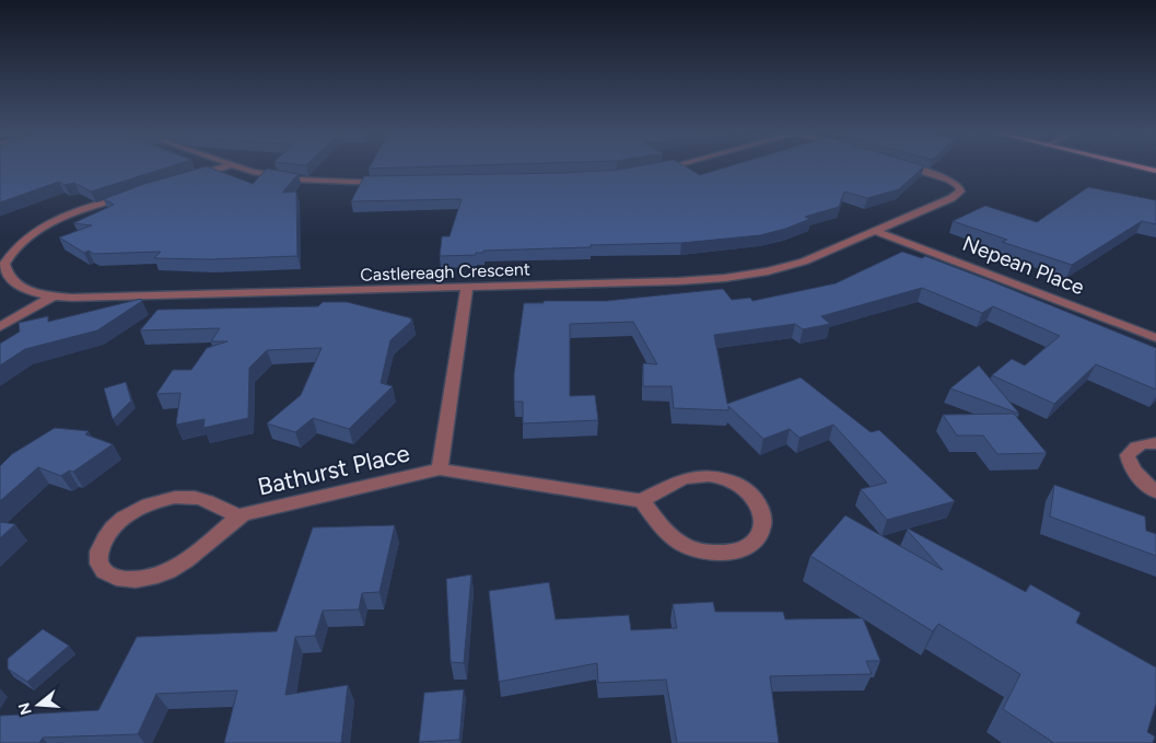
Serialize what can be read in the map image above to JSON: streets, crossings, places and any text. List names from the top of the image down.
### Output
{
  "streets": {
    "street": ["Nepean Place", "Castlereagh Crescent", "Bathurst Place"]
  },
  "crossings": [
    ["Nepean Place", "Castlereagh Crescent"],
    ["Castlereagh Crescent", "Bathurst Place"]
  ],
  "north": "left"
}
